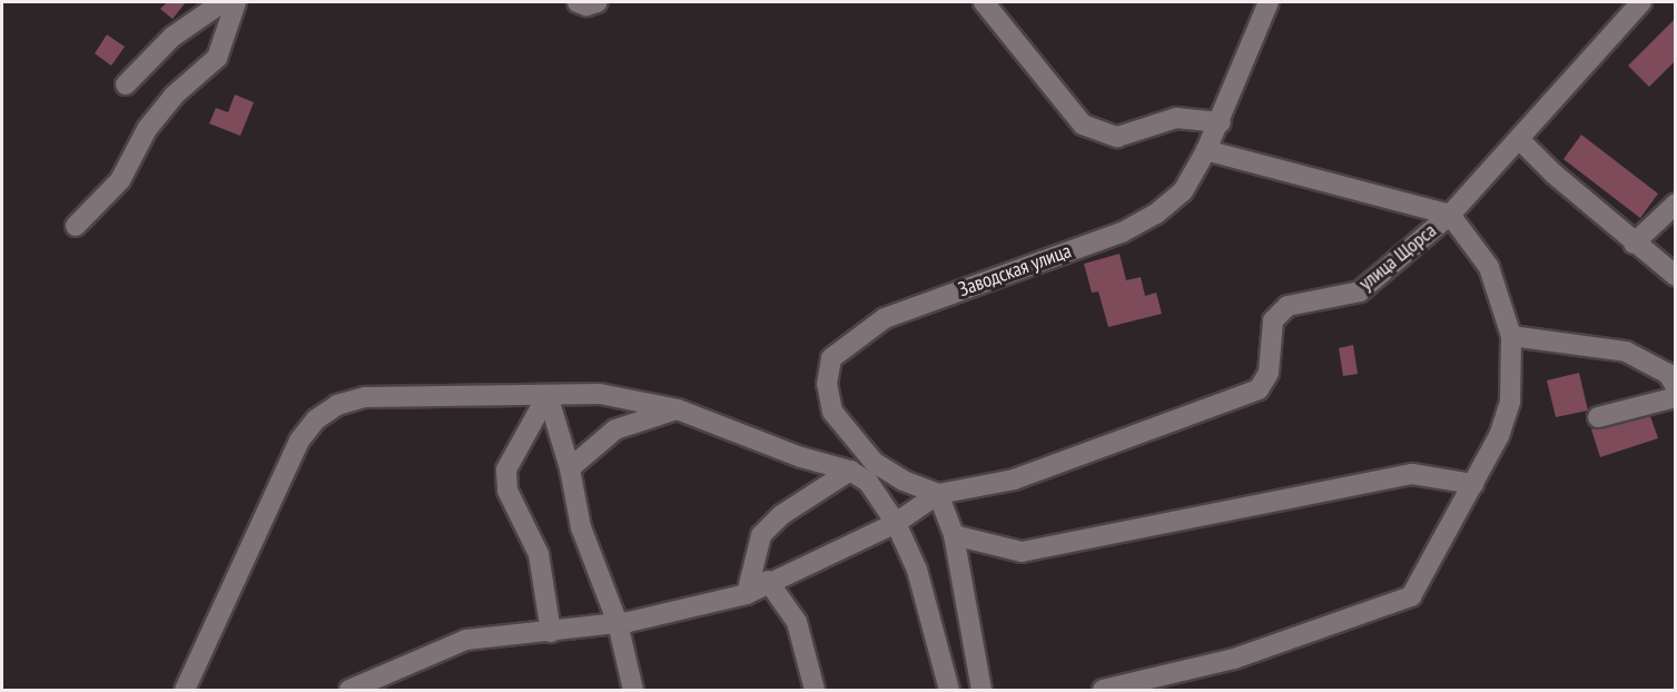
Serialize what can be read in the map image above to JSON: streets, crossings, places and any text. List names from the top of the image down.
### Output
{
  "streets": {
    "street": ["улица Щорса", "Заводская улица"]
  },
  "crossings": [
    ["улица Щорса", "Заводская улица"]
  ]
}
